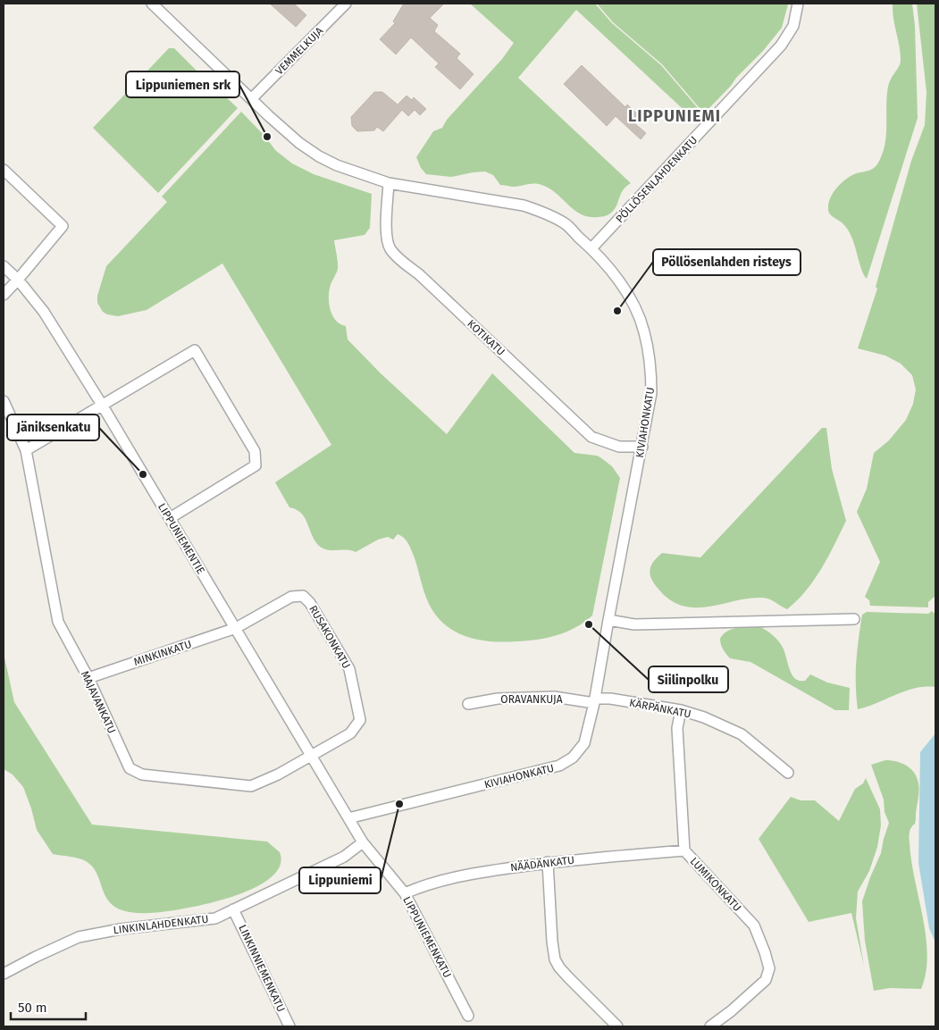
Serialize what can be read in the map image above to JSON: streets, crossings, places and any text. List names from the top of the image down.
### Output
{
  "streets": {
    "street": [
      "VEMMELKUJA",
      "PÖLLÖSENLAHDENKATU",
      "KOTIKATU",
      "KIVIAHONKATU",
      "LIPPUNIEMENTIE",
      "RUSAKONKATU",
      "MINKINKATU",
      "ORAVANKUJA",
      "MAJAVANKATU",
      "KÄRPÄNKATU",
      "NÄÄDÄNKATU",
      "LUMIKONKATU",
      "LINKINLAHDENKATU",
      "LIPPUNIEMENKATU",
      "LINKINNIEMENKATU"
    ]
  },
  "crossings": [
    ["VEMMELKUJA", "KIVIAHONKATU"],
    ["PÖLLÖSENLAHDENKATU", "KIVIAHONKATU"],
    ["KOTIKATU", "KIVIAHONKATU"],
    ["KIVIAHONKATU", "LIPPUNIEMENTIE"],
    ["KIVIAHONKATU", "ORAVANKUJA"],
    ["KIVIAHONKATU", "KÄRPÄNKATU"],
    ["KIVIAHONKATU", "LIPPUNIEMENKATU"],
    ["LIPPUNIEMENTIE", "RUSAKONKATU"],
    ["LIPPUNIEMENTIE", "MINKINKATU"],
    ["LIPPUNIEMENTIE", "MAJAVANKATU"],
    ["LIPPUNIEMENTIE", "LIPPUNIEMENKATU"],
    ["RUSAKONKATU", "MINKINKATU"],
    ["RUSAKONKATU", "MAJAVANKATU"],
    ["MINKINKATU", "MAJAVANKATU"],
    ["ORAVANKUJA", "KÄRPÄNKATU"],
    ["KÄRPÄNKATU", "LUMIKONKATU"],
    ["NÄÄDÄNKATU", "LUMIKONKATU"],
    ["NÄÄDÄNKATU", "LIPPUNIEMENKATU"],
    ["LINKINLAHDENKATU", "LIPPUNIEMENKATU"],
    ["LINKINLAHDENKATU", "LINKINNIEMENKATU"]
  ],
  "districts": ["LIPPUNIEMI"],
  "places": [
    "Lippuniemen srk",
    "Pöllösenlahden risteys",
    "Jäniksenkatu",
    "Siilinpolku",
    "Lippuniemi"
  ],
  "scale_bar": "50 m"
}
